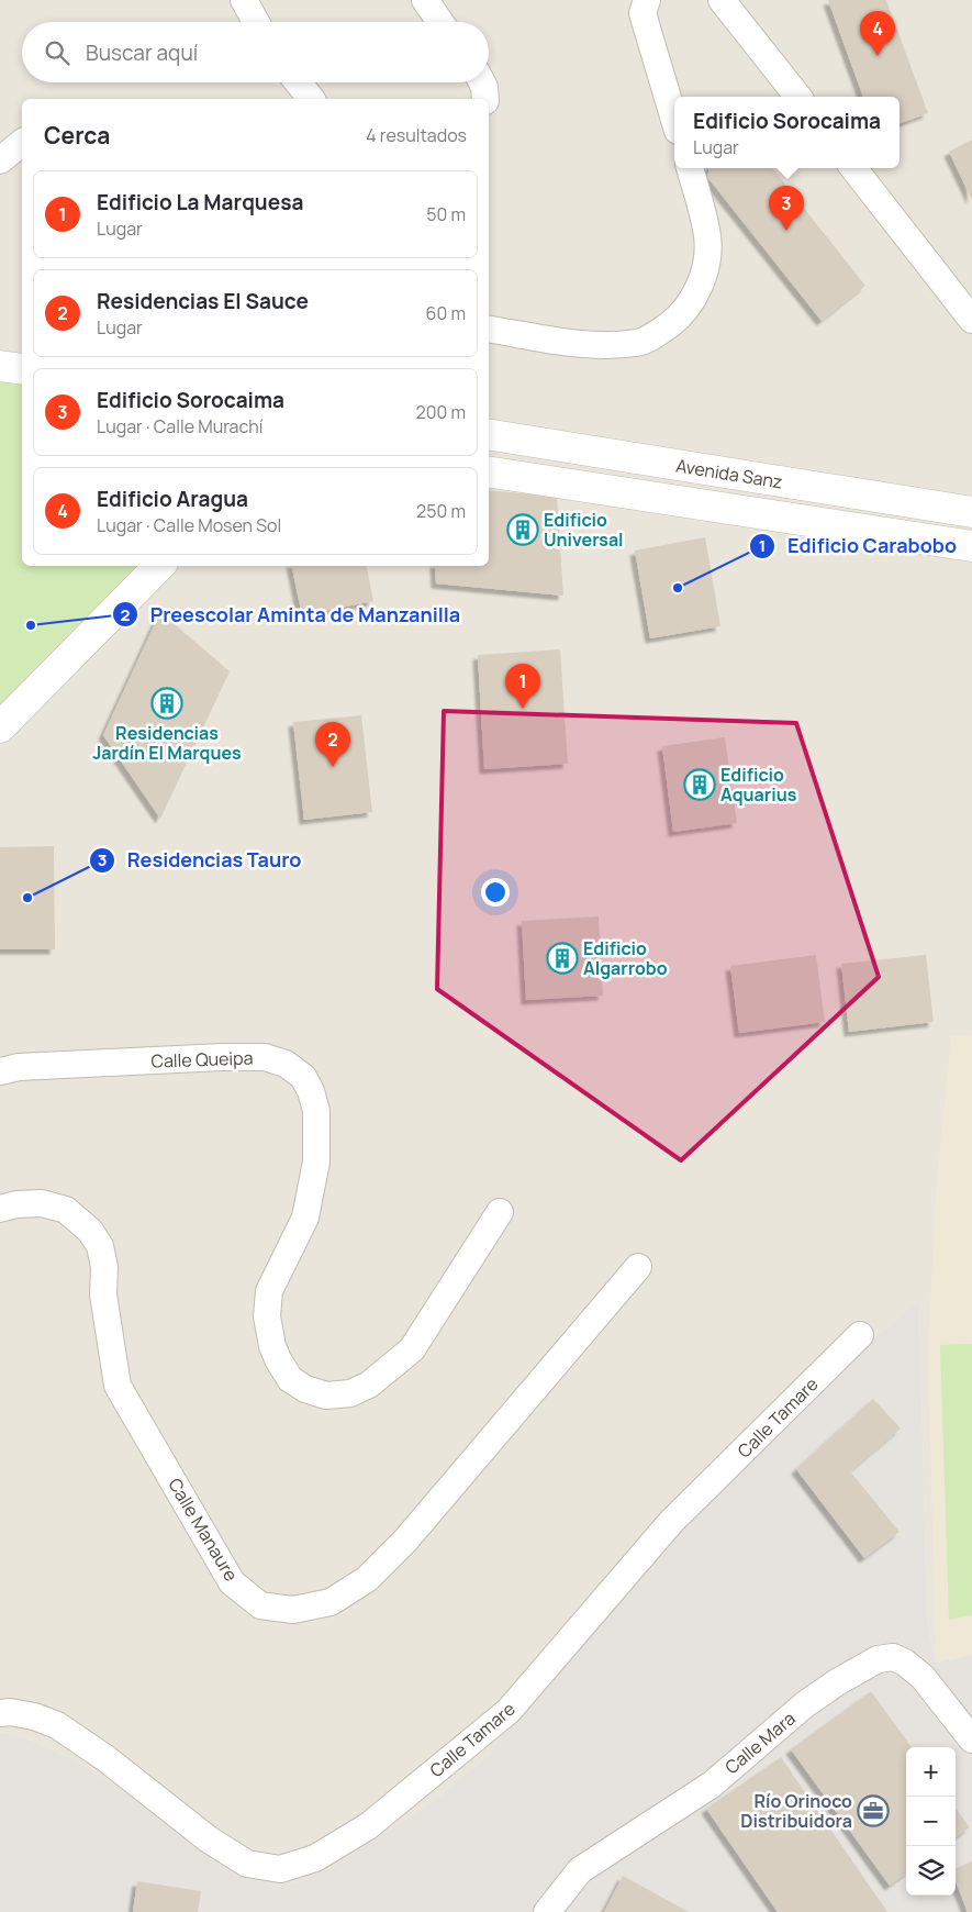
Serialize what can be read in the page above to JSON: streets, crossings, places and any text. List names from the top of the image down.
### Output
{
  "streets": {
    "street": [
      "Avenida Sanz",
      "Calle Queipa",
      "Calle Tamare",
      "Calle Manaure",
      "Calle Mara"
    ]
  },
  "places": {
    "building": [
      "Edificio Universal",
      "Residencias Jardín El Marques",
      "Edificio Aquarius",
      "Edificio Algarrobo"
    ],
    "other": ["Edificio Carabobo", "Preescolar Aminta de Manzanilla", "Residencias Tauro"],
    "office": ["Río Orinoco Distribuidora"]
  },
  "page": {
    "pins": [
      "4",
      "3",
      "1",
      "2"
    ],
    "search": "Buscar aquí",
    "popup": ["Edificio Sorocaima", "Lugar"],
    "heading": ["Cerca", "4 resultados"],
    "list": [
      {
        "mark": "1",
        "name": "Edificio La Marquesa",
        "note": "Lugar",
        "value": "50 m"
      },
      {
        "mark": "2",
        "name": "Residencias El Sauce",
        "note": "Lugar",
        "value": "60 m"
      },
      {
        "mark": "3",
        "name": "Edificio Sorocaima",
        "note": "Lugar · Calle Murachí",
        "value": "200 m"
      },
      {
        "mark": "4",
        "name": "Edificio Aragua",
        "note": "Lugar · Calle Mosen Sol",
        "value": "250 m"
      }
    ],
    "map_buttons": ["+", "−"]
  }
}
